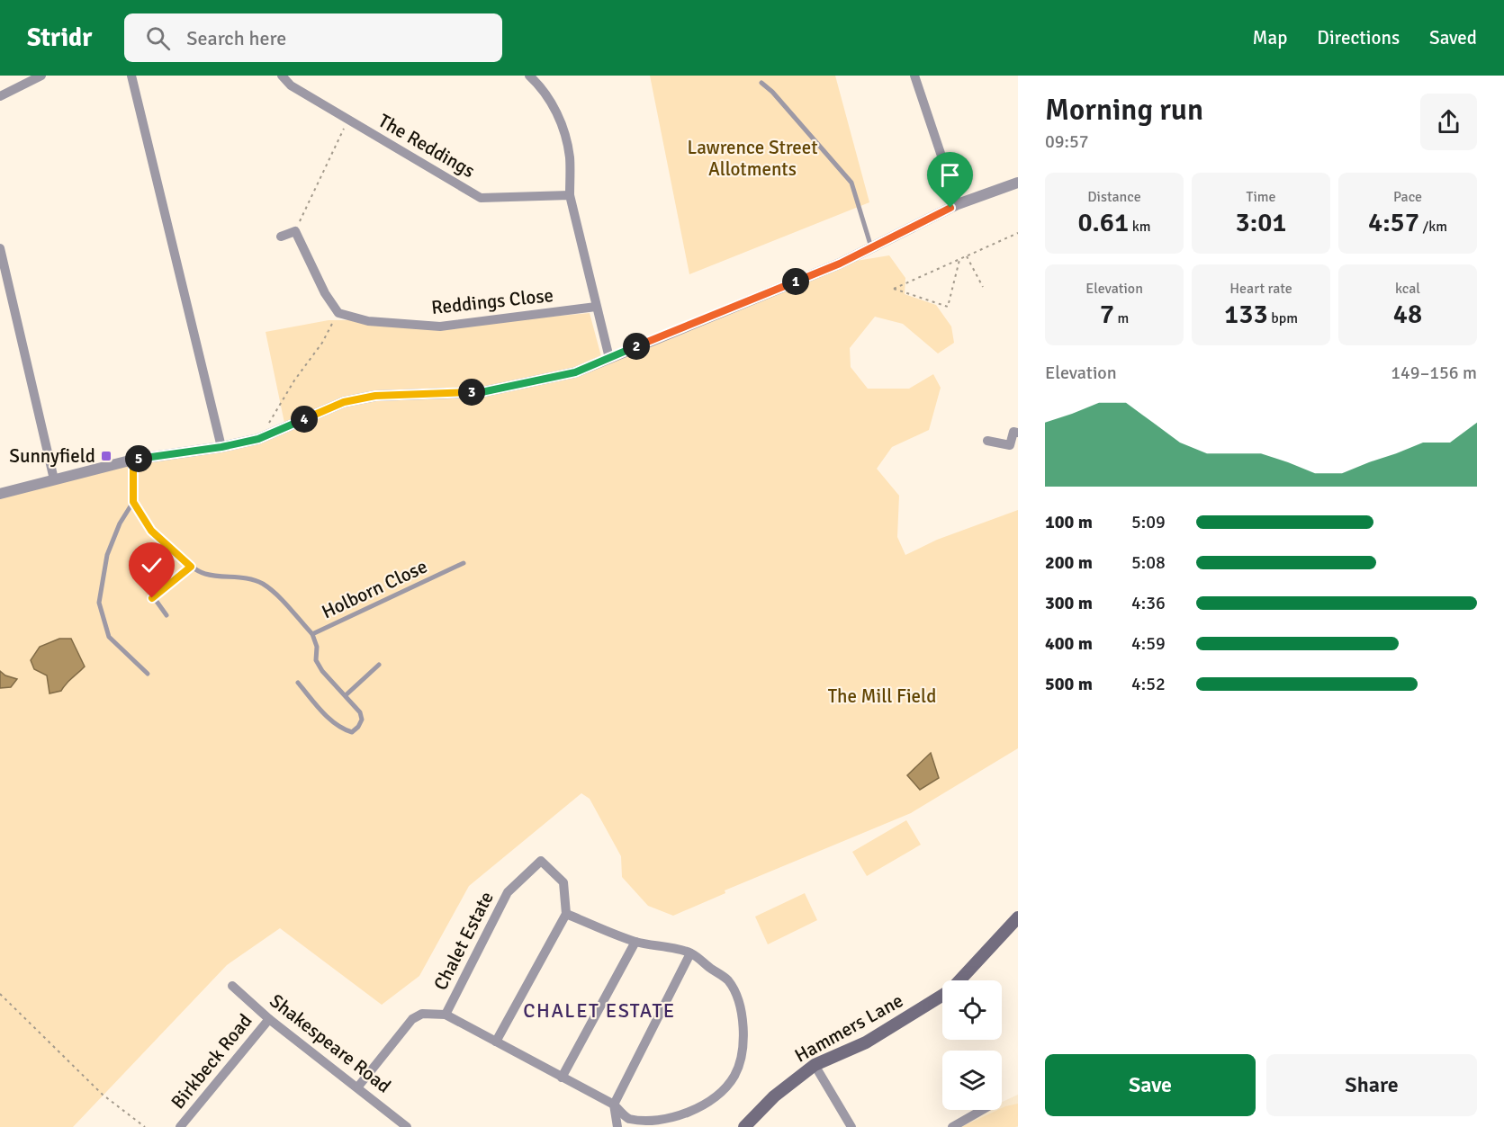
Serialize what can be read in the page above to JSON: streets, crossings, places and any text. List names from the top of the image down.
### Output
{
  "streets": {
    "main road": ["Hammers Lane"],
    "street": [
      "The Reddings",
      "Reddings Close",
      "Chalet Estate",
      "Shakespeare Road",
      "Birkbeck Road"
    ],
    "lane": ["Holborn Close"]
  },
  "crossings": [
    ["Chalet Estate", "Shakespeare Road"],
    ["Shakespeare Road", "Birkbeck Road"]
  ],
  "districts": ["CHALET ESTATE"],
  "parks": ["Lawrence Street Allotments", "The Mill Field"],
  "places": {
    "transit": ["Sunnyfield"]
  },
  "page": {
    "header": "Stridr",
    "search": "Search here",
    "nav": ["Map", "Directions", "Saved"],
    "heading": ["Morning run", "09:57"],
    "stats": [
      ["Distance", "0.61 km"],
      ["Time", "3:01"],
      ["Pace", "4:57 /km"],
      ["Elevation", "7 m"],
      ["Heart rate", "133 bpm"],
      ["kcal", "48"]
    ],
    "pins": [
      "1",
      "2",
      "3",
      "4",
      "5"
    ],
    "chart": ["Elevation", "149–156 m"],
    "list": [
      {
        "name": "100 m",
        "note": "5:09"
      },
      {
        "name": "200 m",
        "note": "5:08"
      },
      {
        "name": "300 m",
        "note": "4:36"
      },
      {
        "name": "400 m",
        "note": "4:59"
      },
      {
        "name": "500 m",
        "note": "4:52"
      }
    ],
    "buttons": ["Save", "Share"]
  }
}
